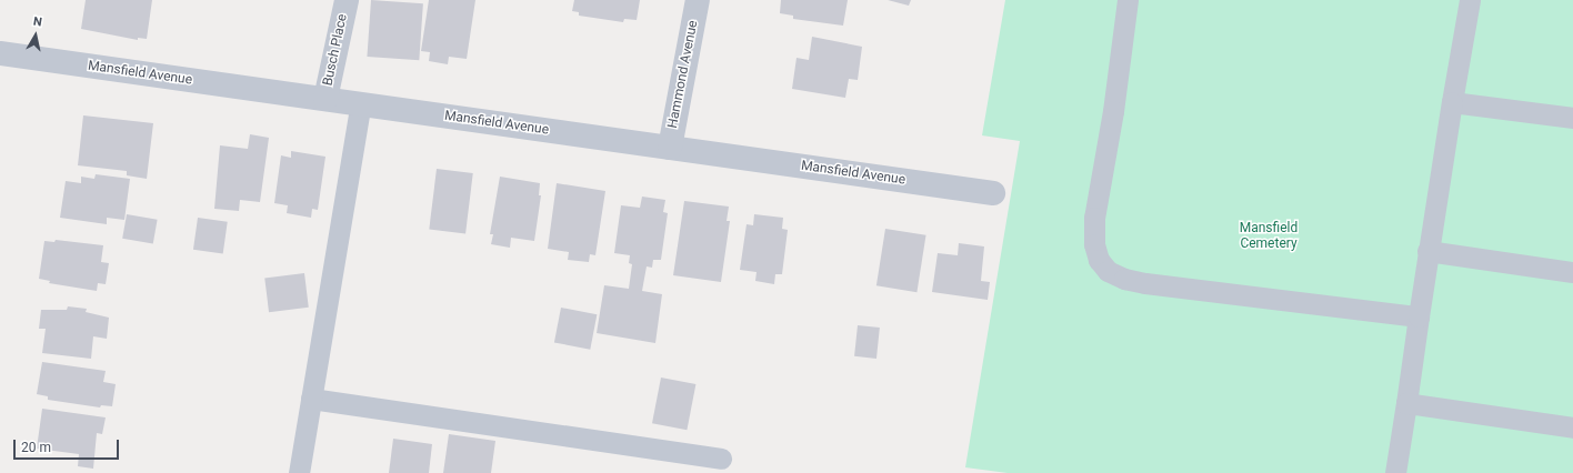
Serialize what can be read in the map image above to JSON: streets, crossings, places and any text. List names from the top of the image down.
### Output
{
  "streets": {
    "street": ["Busch Place", "Mansfield Avenue", "Hammond Avenue"]
  },
  "crossings": [
    ["Busch Place", "Mansfield Avenue"],
    ["Mansfield Avenue", "Hammond Avenue"]
  ],
  "parks": ["Mansfield Cemetery"],
  "scale_bar": "20 m",
  "north": "top"
}
